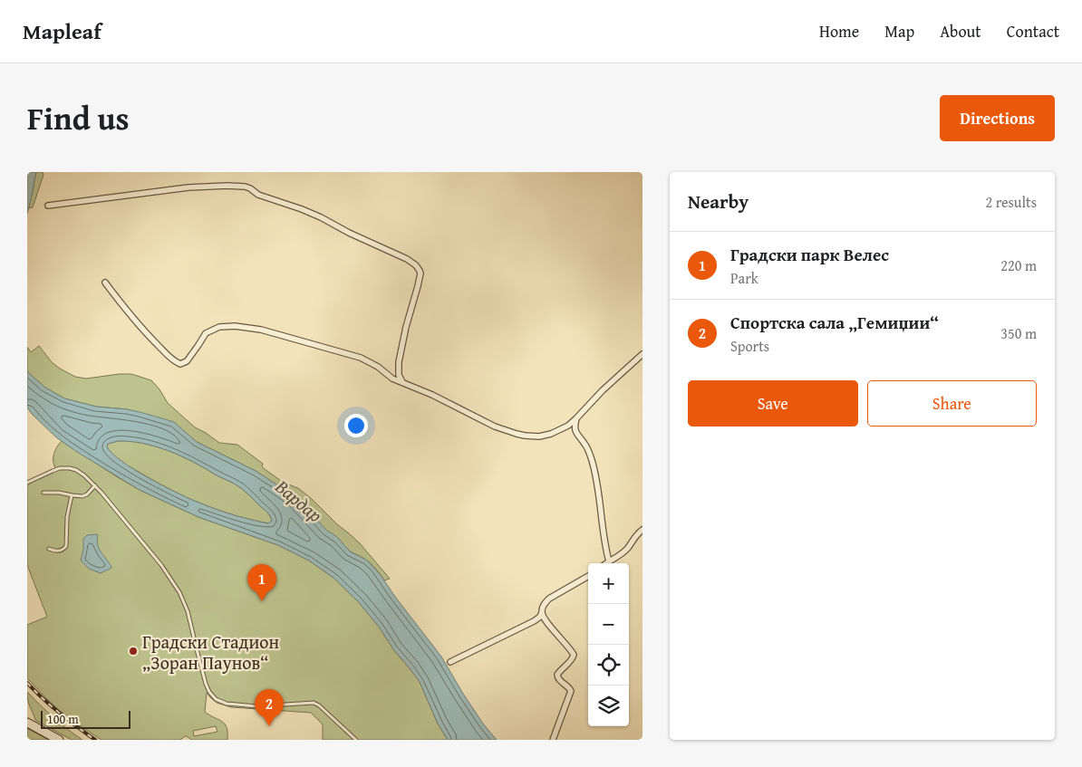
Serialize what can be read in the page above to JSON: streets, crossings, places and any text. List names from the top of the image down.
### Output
{
  "water": ["Вардар"],
  "places": ["Градски Стадион „Зоран Паунов“"],
  "scale_bar": "100 m",
  "page": {
    "header": "Mapleaf",
    "nav": [
      "Home",
      "Map",
      "About",
      "Contact"
    ],
    "title": "Find us",
    "buttons": [
      "Directions",
      ["Save", "Share"]
    ],
    "heading": ["Nearby", "2 results"],
    "list": [
      {
        "mark": "1",
        "name": "Градски парк Велес",
        "note": "Park",
        "value": "220 m"
      },
      {
        "mark": "2",
        "name": "Спортска сала „Гемиџии“",
        "note": "Sports",
        "value": "350 m"
      }
    ],
    "map_buttons": ["+", "−"],
    "pins": ["1", "2"],
    "scale": "100 m"
  }
}
